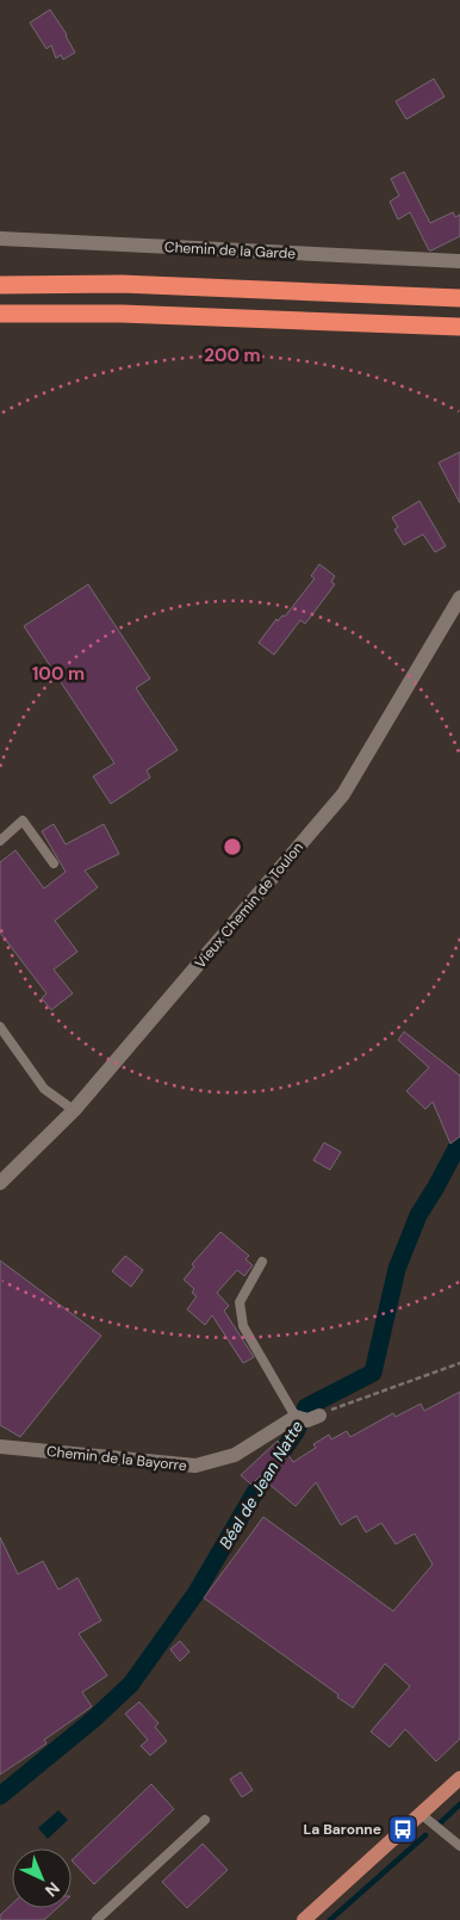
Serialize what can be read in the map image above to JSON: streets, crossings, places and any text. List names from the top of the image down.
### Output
{
  "streets": {
    "street": ["Chemin de la Garde", "Vieux Chemin de Toulon", "Chemin de la Bayorre"]
  },
  "water": ["Béal de Jean Natte"],
  "places": {
    "bus stop": ["La Baronne"]
  },
  "north": "bottom right",
  "rings": ["200 m", "100 m"]
}
